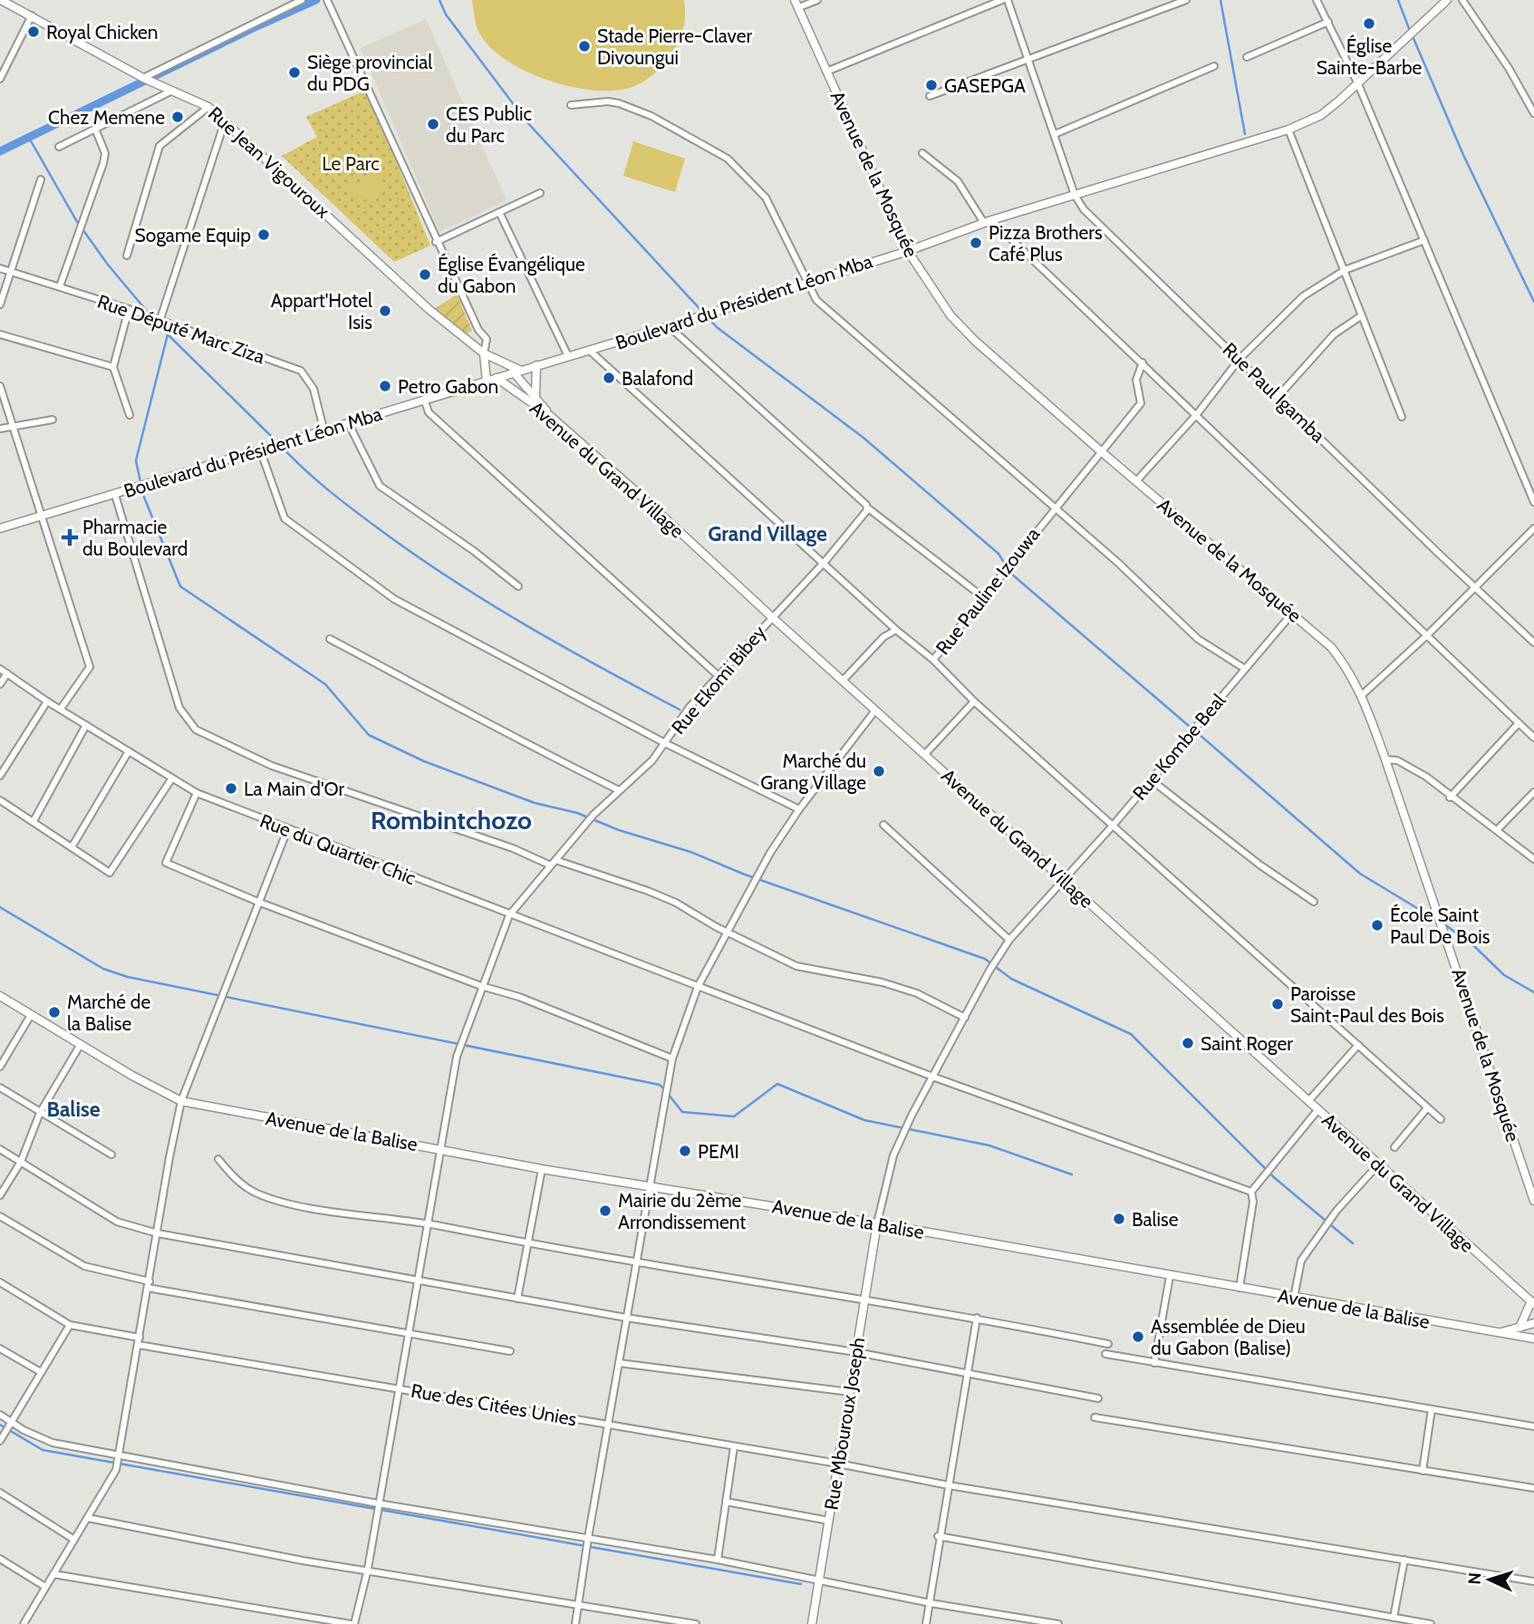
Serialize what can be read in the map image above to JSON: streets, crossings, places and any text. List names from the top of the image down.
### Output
{
  "streets": {
    "street": [
      "Rue Jean Vigouroux",
      "Avenue de la Mosquée",
      "Boulevard du Président Léon Mba",
      "Rue Député Marc Ziza",
      "Rue Paul Igamba",
      "Avenue du Grand Village",
      "Rue Pauline Izouwa",
      "Rue Ekomi Bibey",
      "Rue Kombe Beal",
      "Rue du Quartier Chic",
      "Avenue de la Balise",
      "Rue des Citées Unies",
      "Rue Mbouroux Joseph"
    ]
  },
  "crossings": [
    ["Rue Jean Vigouroux", "Boulevard du Président Léon Mba"],
    ["Avenue de la Mosquée", "Boulevard du Président Léon Mba"],
    ["Avenue de la Mosquée", "Rue Pauline Izouwa"],
    ["Avenue de la Mosquée", "Rue Kombe Beal"],
    ["Boulevard du Président Léon Mba", "Rue Député Marc Ziza"],
    ["Boulevard du Président Léon Mba", "Rue Paul Igamba"],
    ["Boulevard du Président Léon Mba", "Avenue du Grand Village"],
    ["Avenue du Grand Village", "Rue Ekomi Bibey"],
    ["Avenue du Grand Village", "Rue Kombe Beal"],
    ["Rue Pauline Izouwa", "Rue Kombe Beal"],
    ["Rue Ekomi Bibey", "Rue du Quartier Chic"],
    ["Rue Ekomi Bibey", "Avenue de la Balise"],
    ["Rue Ekomi Bibey", "Rue des Citées Unies"],
    ["Rue Kombe Beal", "Rue du Quartier Chic"],
    ["Rue Kombe Beal", "Avenue de la Balise"],
    ["Rue Kombe Beal", "Rue Mbouroux Joseph"],
    ["Avenue de la Balise", "Rue Mbouroux Joseph"],
    ["Rue des Citées Unies", "Rue Mbouroux Joseph"]
  ],
  "districts": ["Grand Village", "Rombintchozo", "Balise"],
  "parks": ["Le Parc"],
  "places": {
    "other": [
      "Église Sainte-Barbe",
      "Royal Chicken",
      "Stade Pierre-Claver Divoungui",
      "Siège provincial du PDG",
      "GASEPGA",
      "Chez Memene",
      "CES Public du Parc",
      "Sogame Equip",
      "Pizza Brothers Café Plus",
      "Église Évangélique du Gabon",
      "Appart'Hotel Isis",
      "Balafond",
      "Petro Gabon",
      "Marché du Grang Village",
      "La Main d'Or",
      "École Saint Paul De Bois",
      "Paroisse Saint-Paul des Bois",
      "Marché de la Balise",
      "Saint Roger",
      "PEMI",
      "Mairie du 2ème Arrondissement",
      "Balise",
      "Assemblée de Dieu du Gabon (Balise)"
    ],
    "health": ["Pharmacie du Boulevard"]
  },
  "north": "left"
}
